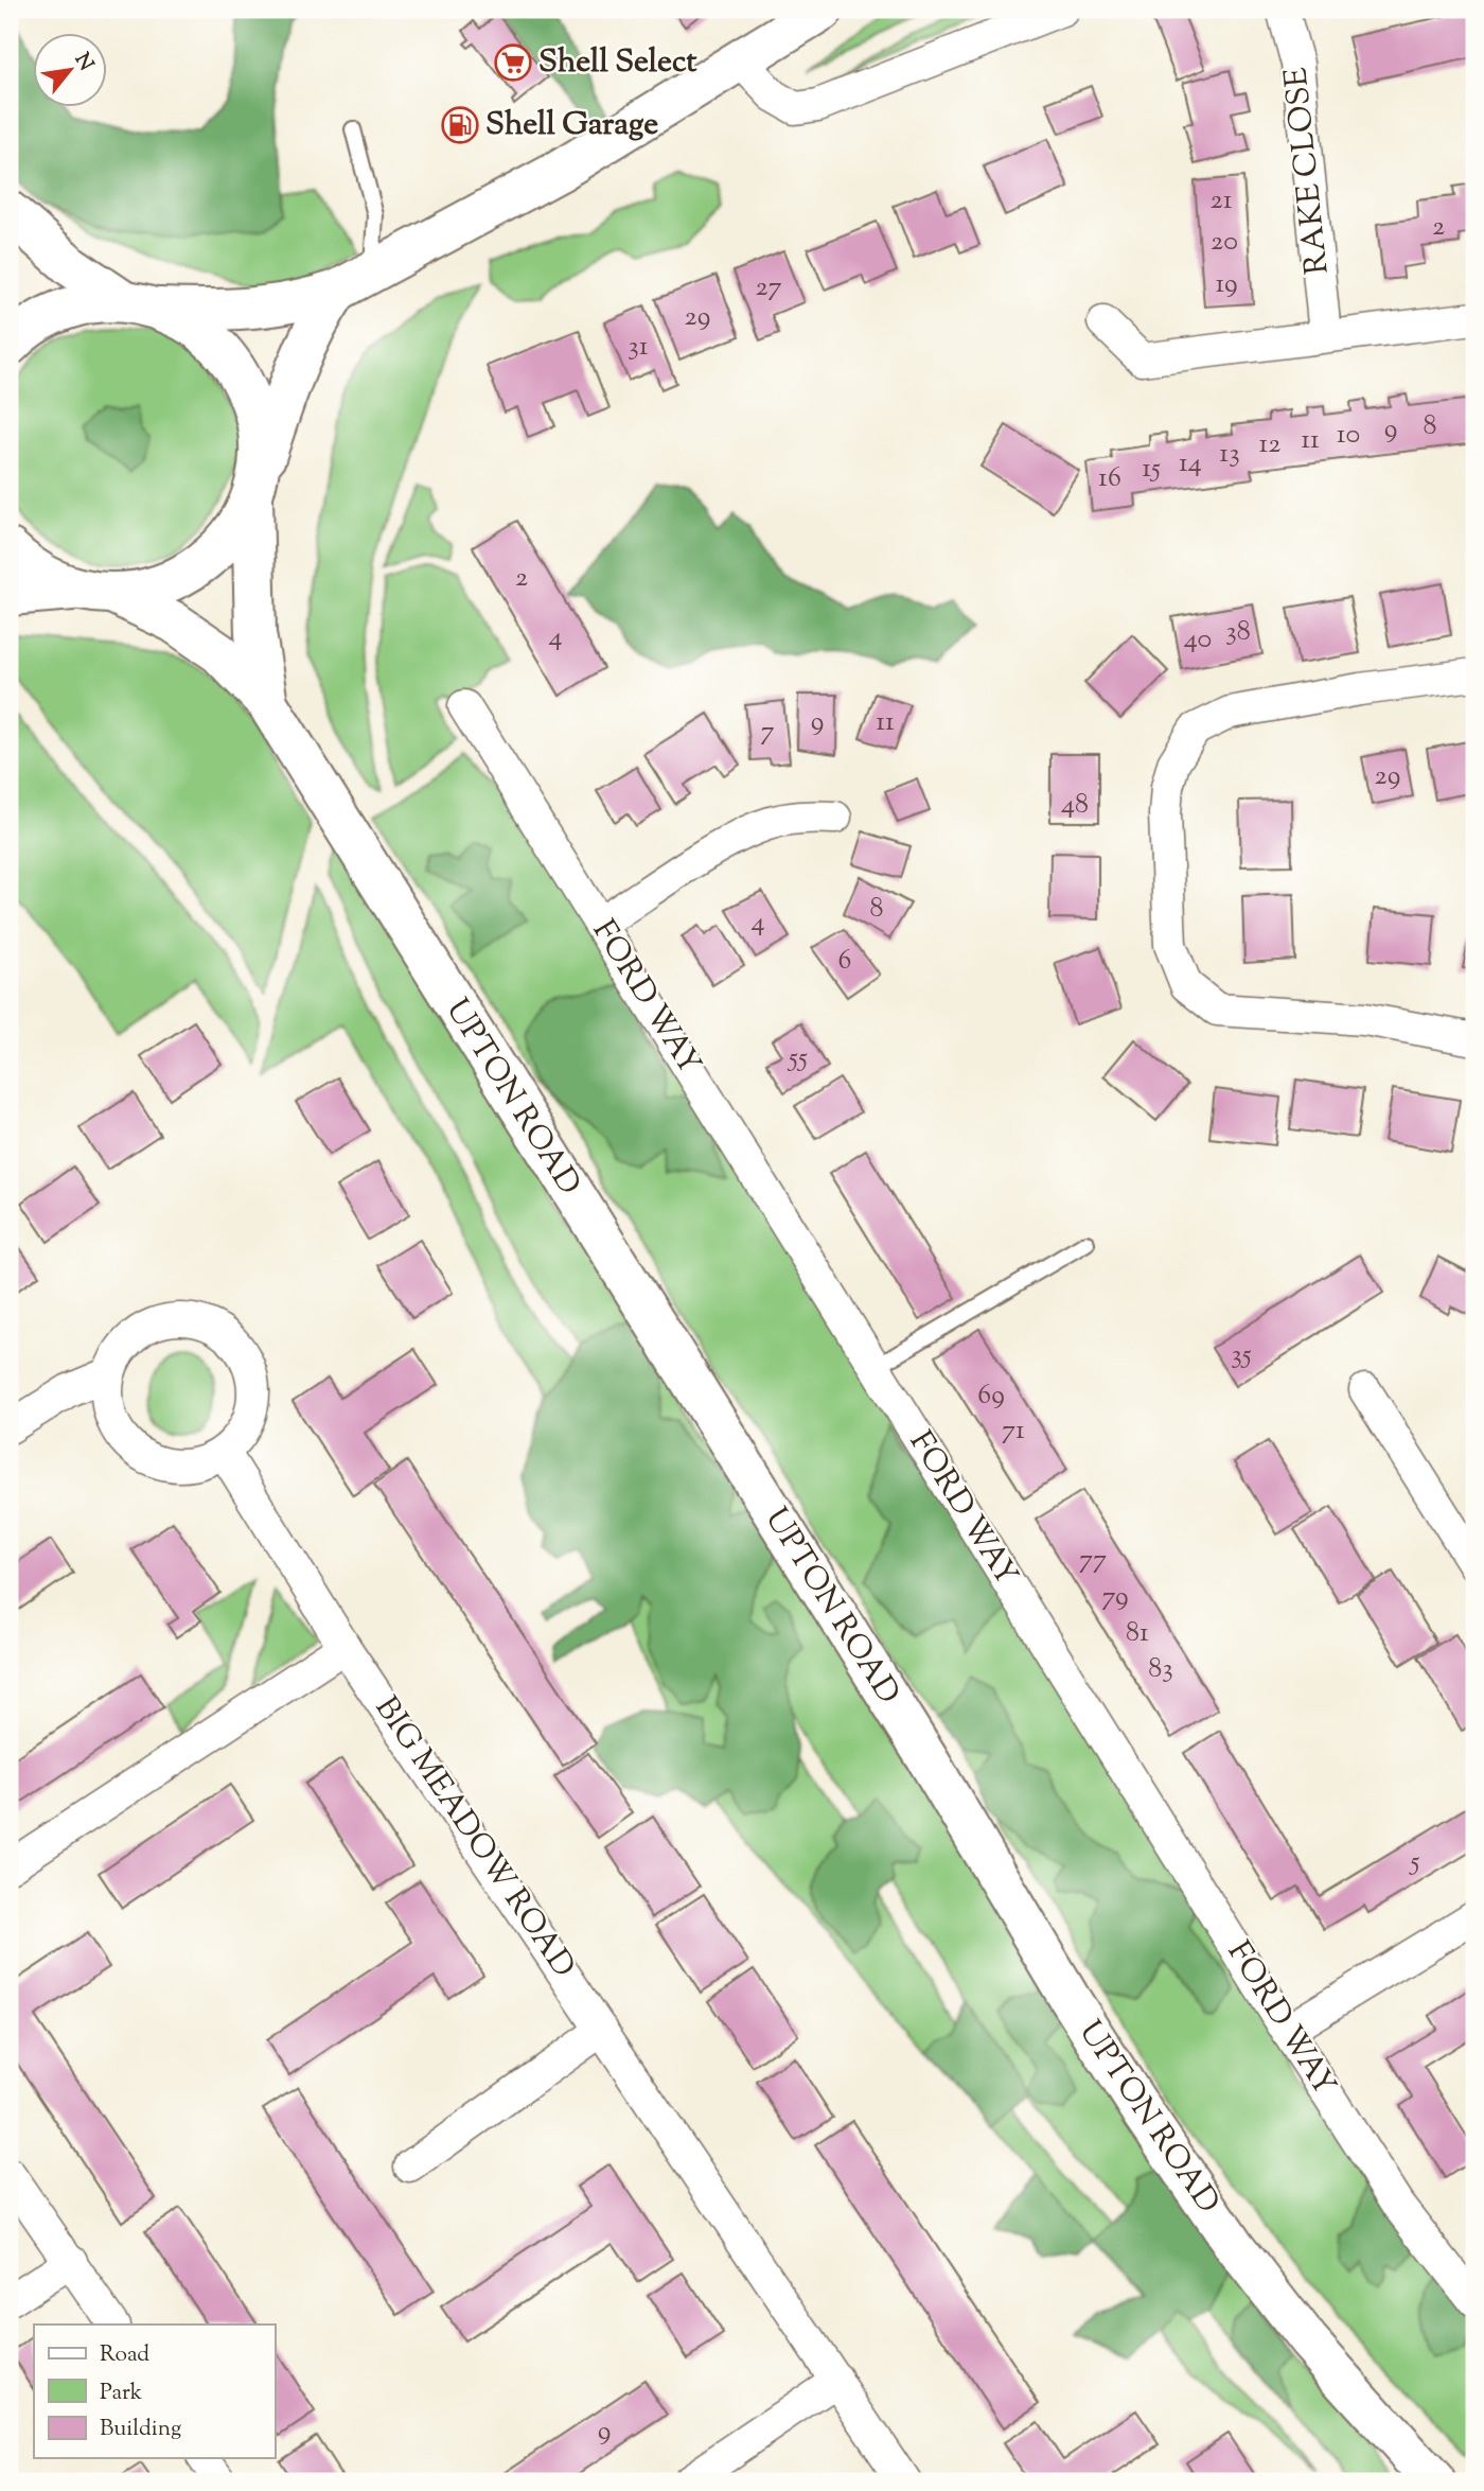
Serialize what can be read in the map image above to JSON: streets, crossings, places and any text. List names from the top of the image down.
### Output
{
  "streets": {
    "main road": ["UPTON ROAD"],
    "street": ["RAKE CLOSE", "FORD WAY", "BIG MEADOW ROAD"]
  },
  "places": {
    "supermarket": ["Shell Select"],
    "fuel station": ["Shell Garage"]
  },
  "house_numbers": [
    "21",
    "2",
    "20",
    "19",
    "27",
    "29",
    "31",
    "8",
    "9",
    "10",
    "11",
    "12",
    "13",
    "14",
    "15",
    "16",
    "2",
    "38",
    "4",
    "40",
    "9",
    "11",
    "7",
    "29",
    "48",
    "8",
    "4",
    "6",
    "55",
    "35",
    "69",
    "71",
    "77",
    "79",
    "81",
    "83",
    "5",
    "9"
  ],
  "legend": ["Road", "Park", "Building"],
  "north": "top right"
}
